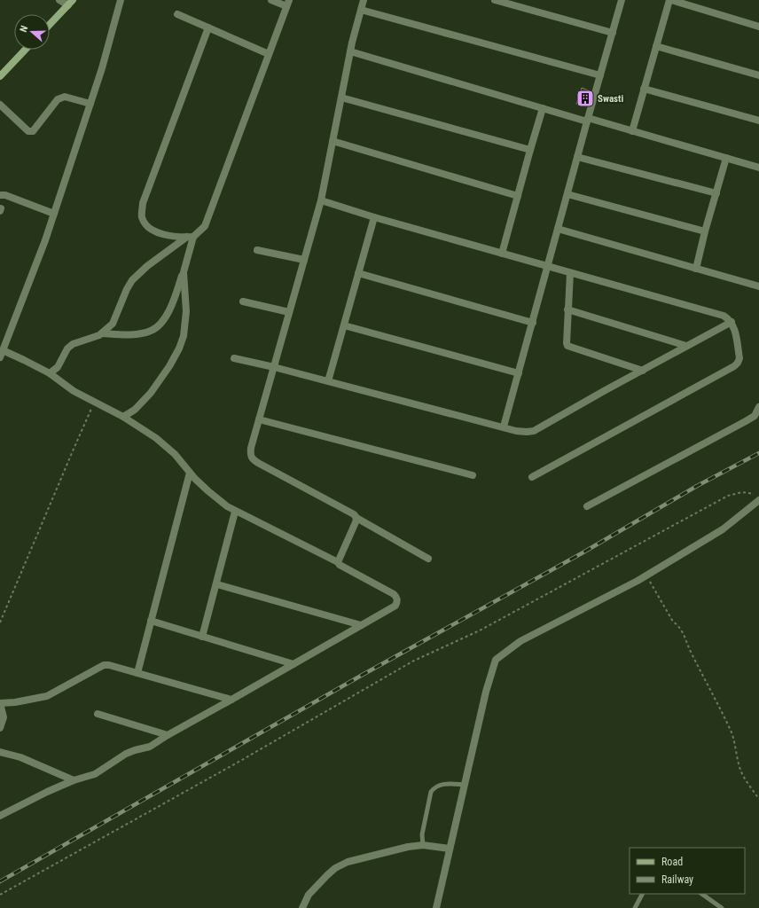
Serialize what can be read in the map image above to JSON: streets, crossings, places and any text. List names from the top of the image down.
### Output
{
  "places": {
    "building": ["Swasti"]
  },
  "legend": ["Road", "Railway"],
  "north": "left"
}
